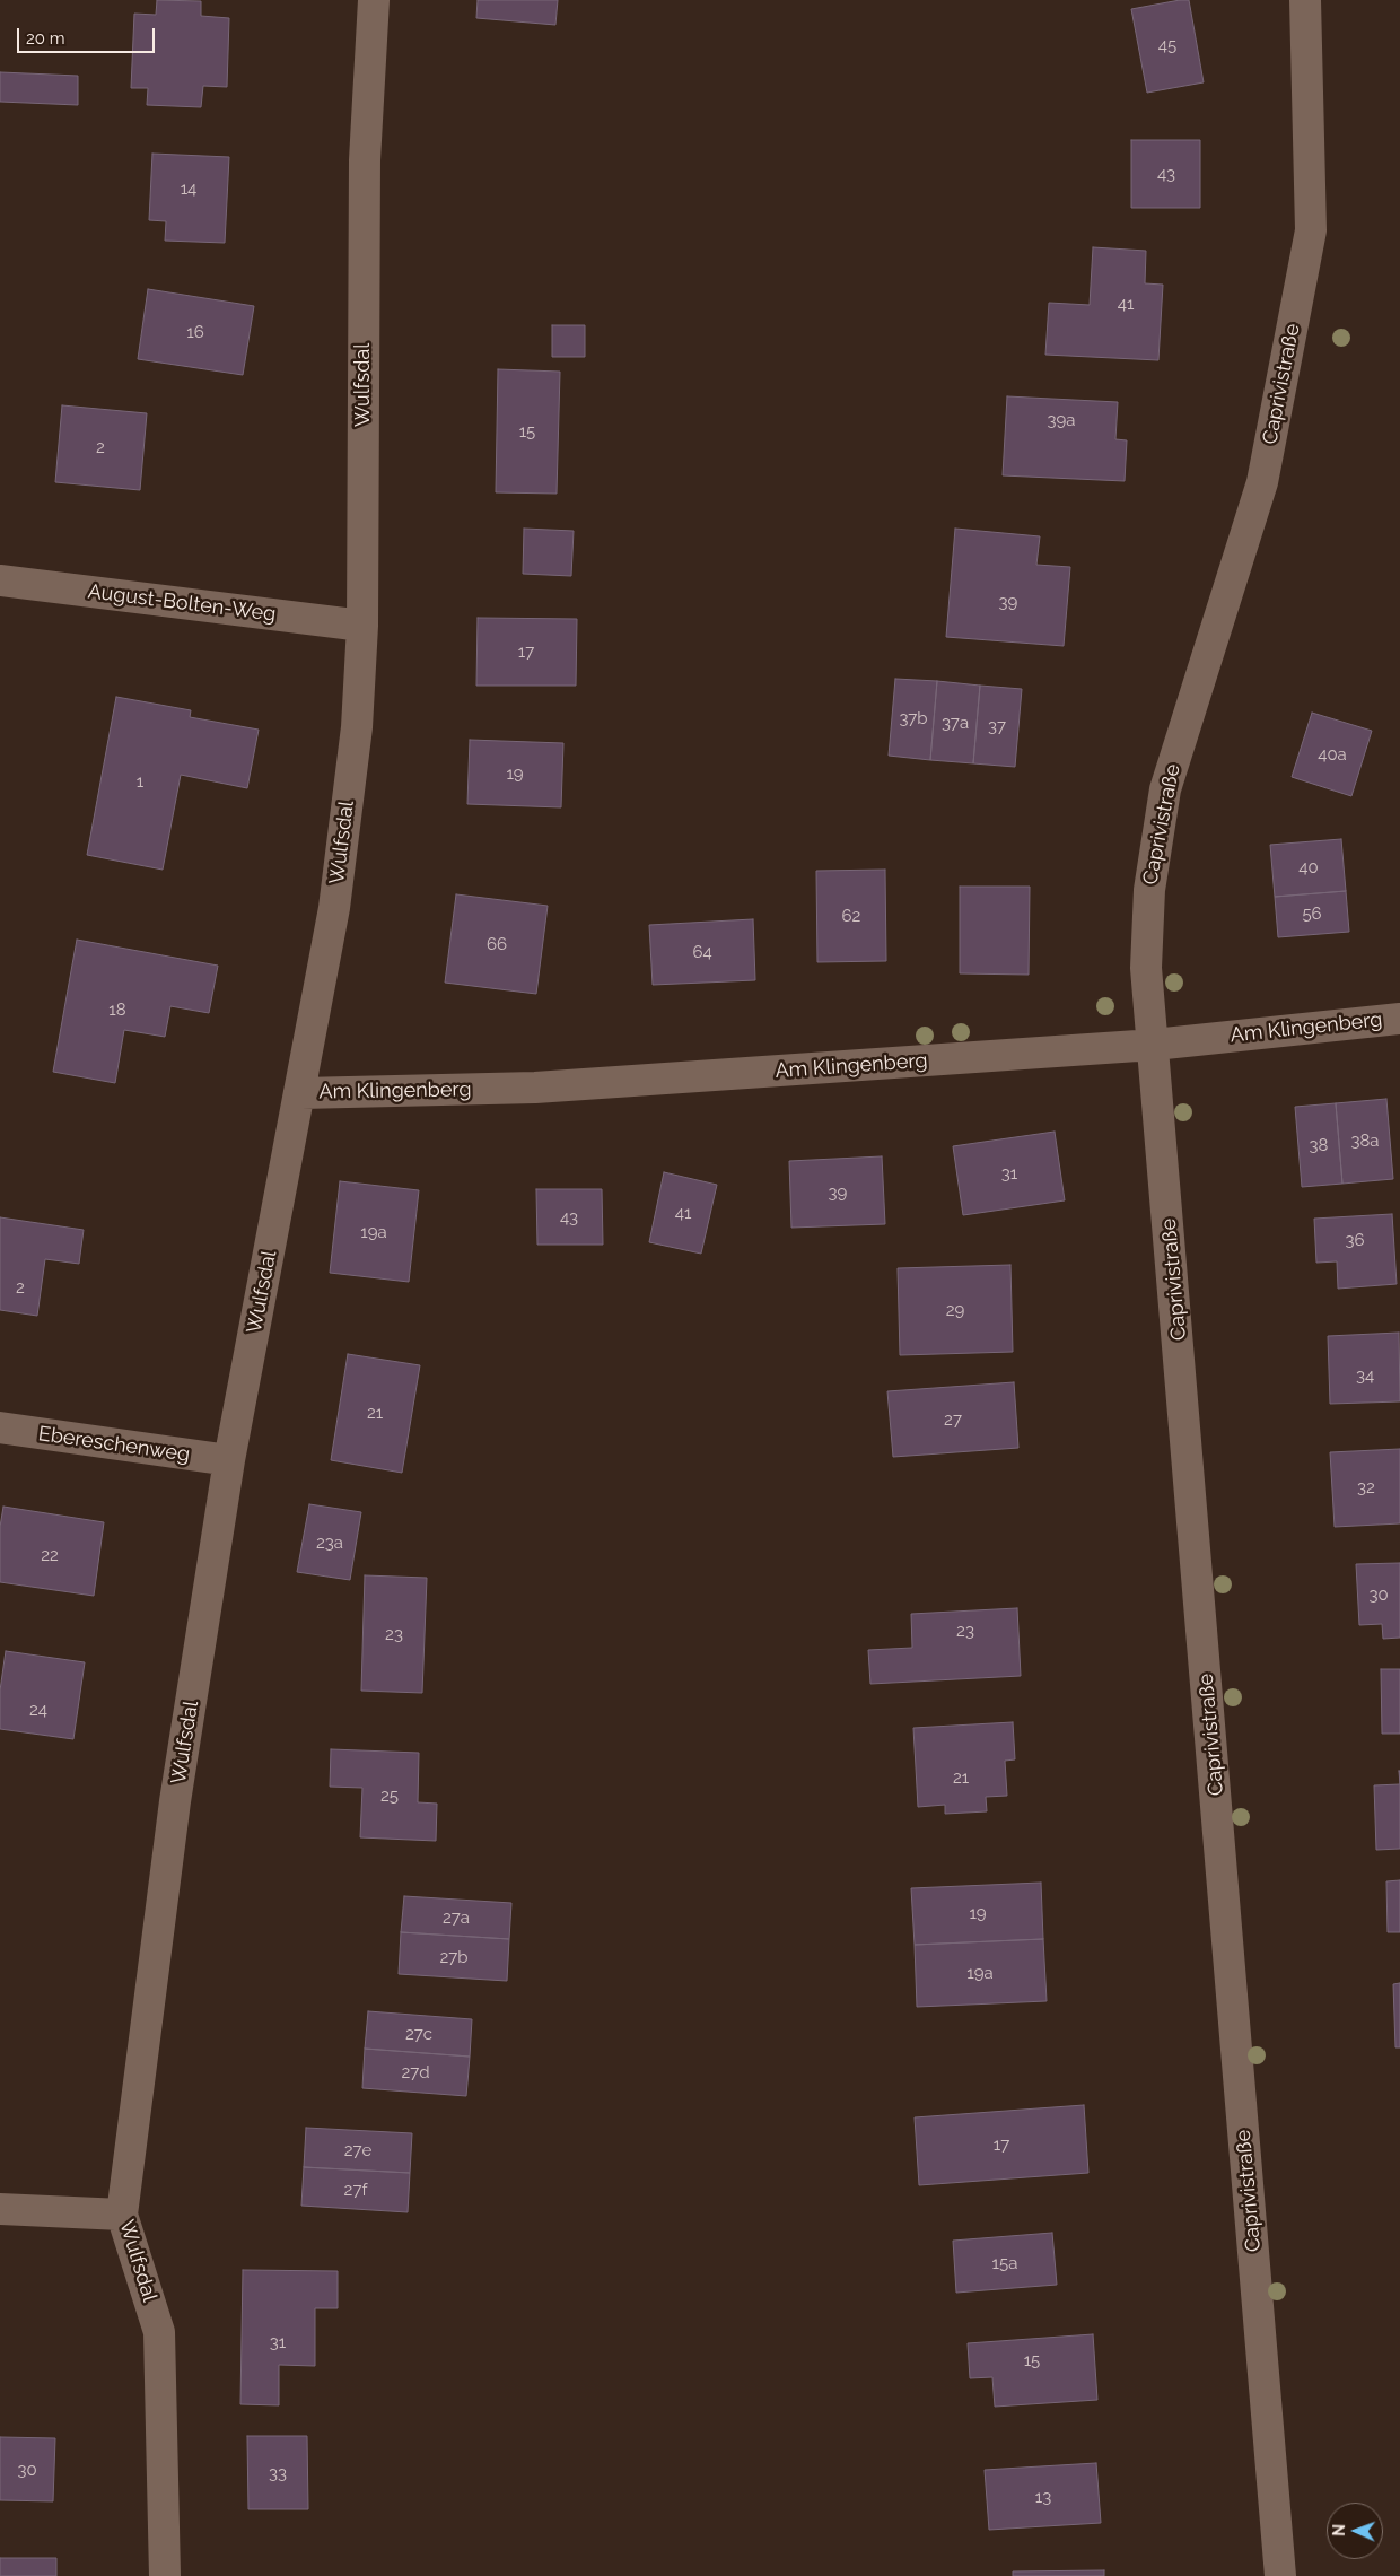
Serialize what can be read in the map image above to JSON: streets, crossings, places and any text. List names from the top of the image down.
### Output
{
  "streets": {
    "street": [
      "Caprivistraße",
      "Wulfsdal",
      "August-Bolten-Weg",
      "Am Klingenberg",
      "Ebereschenweg"
    ]
  },
  "crossings": [
    ["Caprivistraße", "Am Klingenberg"],
    ["Wulfsdal", "August-Bolten-Weg"],
    ["Wulfsdal", "Am Klingenberg"],
    ["Wulfsdal", "Ebereschenweg"]
  ],
  "house_numbers": [
    "45",
    "43",
    "14",
    "41",
    "16",
    "39a",
    "15",
    "2",
    "39",
    "17",
    "37b",
    "37a",
    "37",
    "40a",
    "19",
    "1",
    "40",
    "56",
    "62",
    "66",
    "64",
    "18",
    "38a",
    "38",
    "31",
    "39",
    "41",
    "43",
    "19a",
    "36",
    "2",
    "29",
    "34",
    "21",
    "27",
    "32",
    "23a",
    "22",
    "30",
    "23",
    "23",
    "24",
    "21",
    "25",
    "19",
    "27a",
    "27b",
    "19a",
    "27c",
    "27d",
    "17",
    "27e",
    "27f",
    "15a",
    "31",
    "15",
    "30",
    "33",
    "13"
  ],
  "scale_bar": "20 m",
  "north": "left"
}
